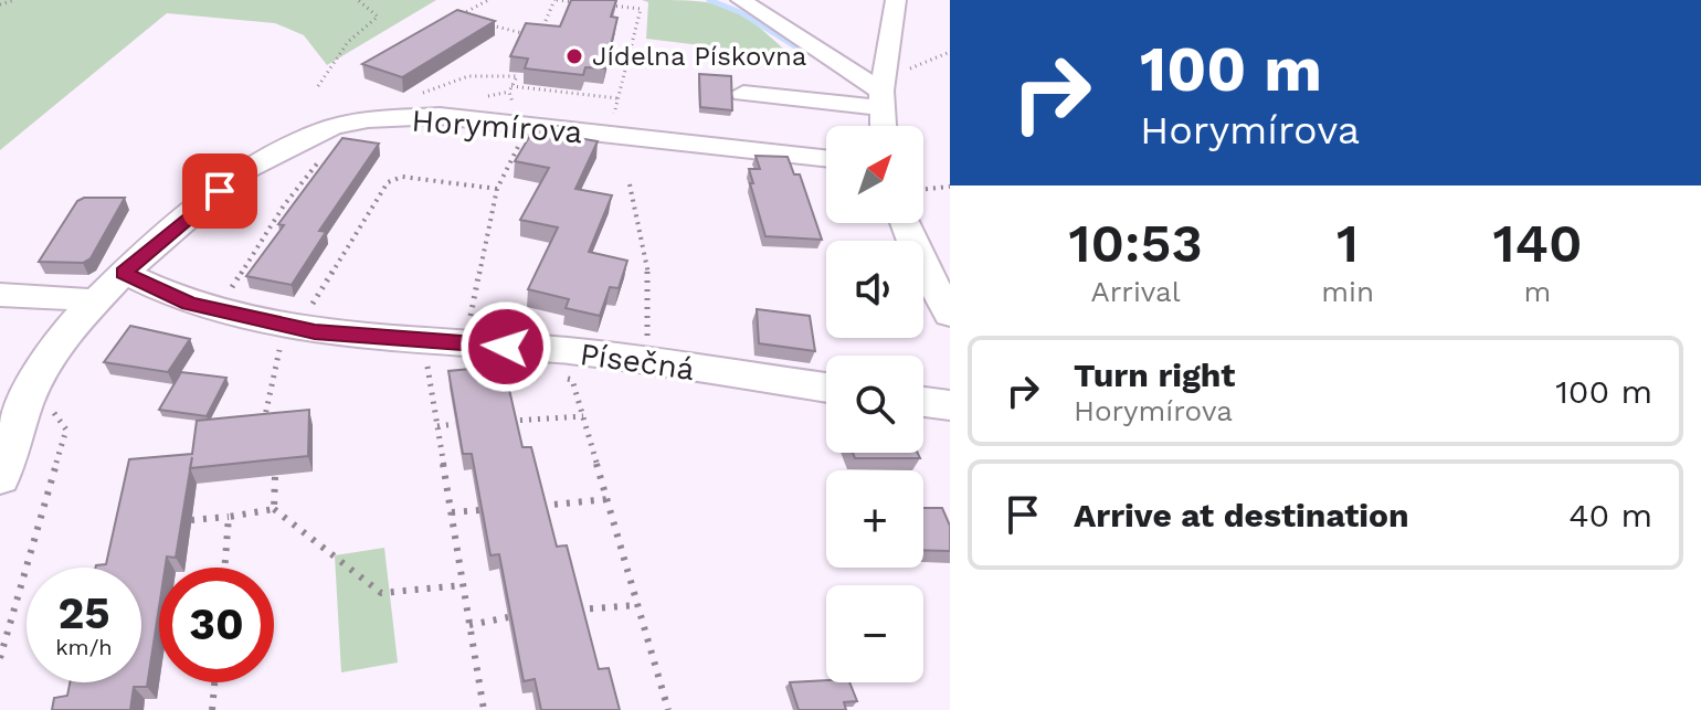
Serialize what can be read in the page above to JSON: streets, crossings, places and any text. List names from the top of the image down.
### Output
{
  "streets": {
    "street": ["Horymírova", "Písečná"]
  },
  "crossings": [
    ["Horymírova", "Písečná"]
  ],
  "places": ["Jídelna Pískovna"],
  "north": "top right",
  "page": {
    "turn": ["100 m", "Horymírova"],
    "map_buttons": ["+", "−"],
    "eta": [
      "10:53",
      "Arrival",
      "1",
      "min",
      "140",
      "m"
    ],
    "list": [
      {
        "name": "Turn right",
        "note": "Horymírova",
        "value": "100 m"
      },
      {
        "name": "Arrive at destination",
        "value": "40 m"
      }
    ],
    "speed": "25 km/h",
    "limit": "30"
  }
}
